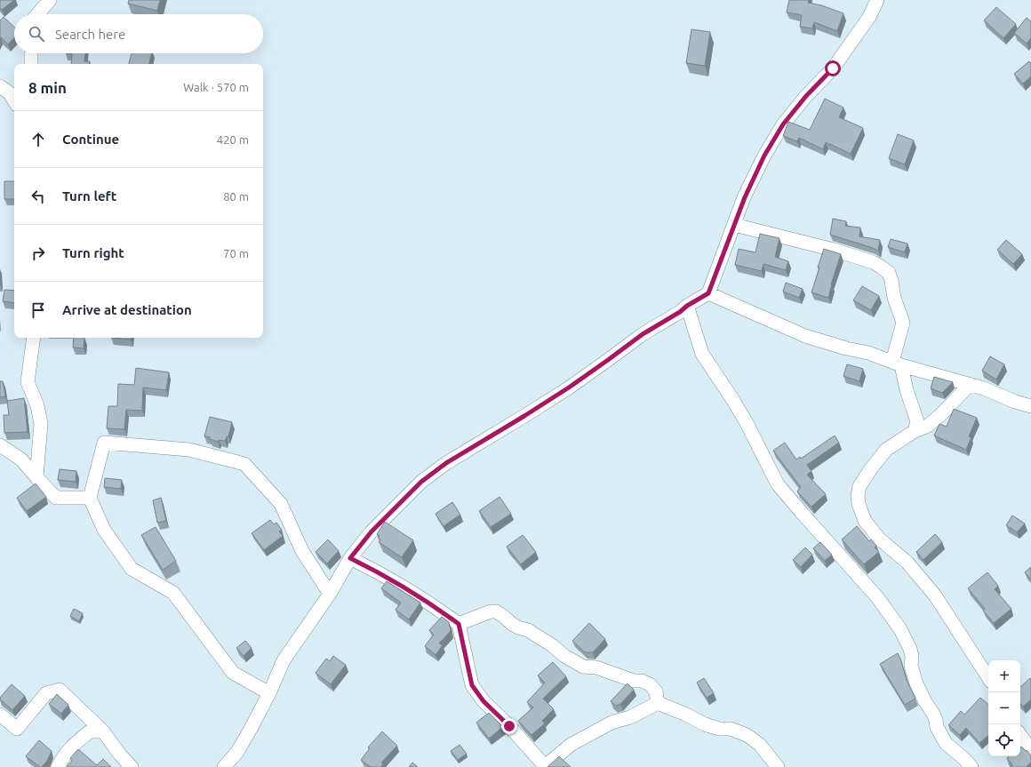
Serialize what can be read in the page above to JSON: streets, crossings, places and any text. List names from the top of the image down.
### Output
{
  "page": {
    "search": "Search here",
    "heading": ["8 min", "Walk · 570 m"],
    "list": [
      ["Continue", "420 m"],
      ["Turn left", "80 m"],
      ["Turn right", "70 m"],
      "Arrive at destination"
    ],
    "map_buttons": ["+", "−"]
  }
}
